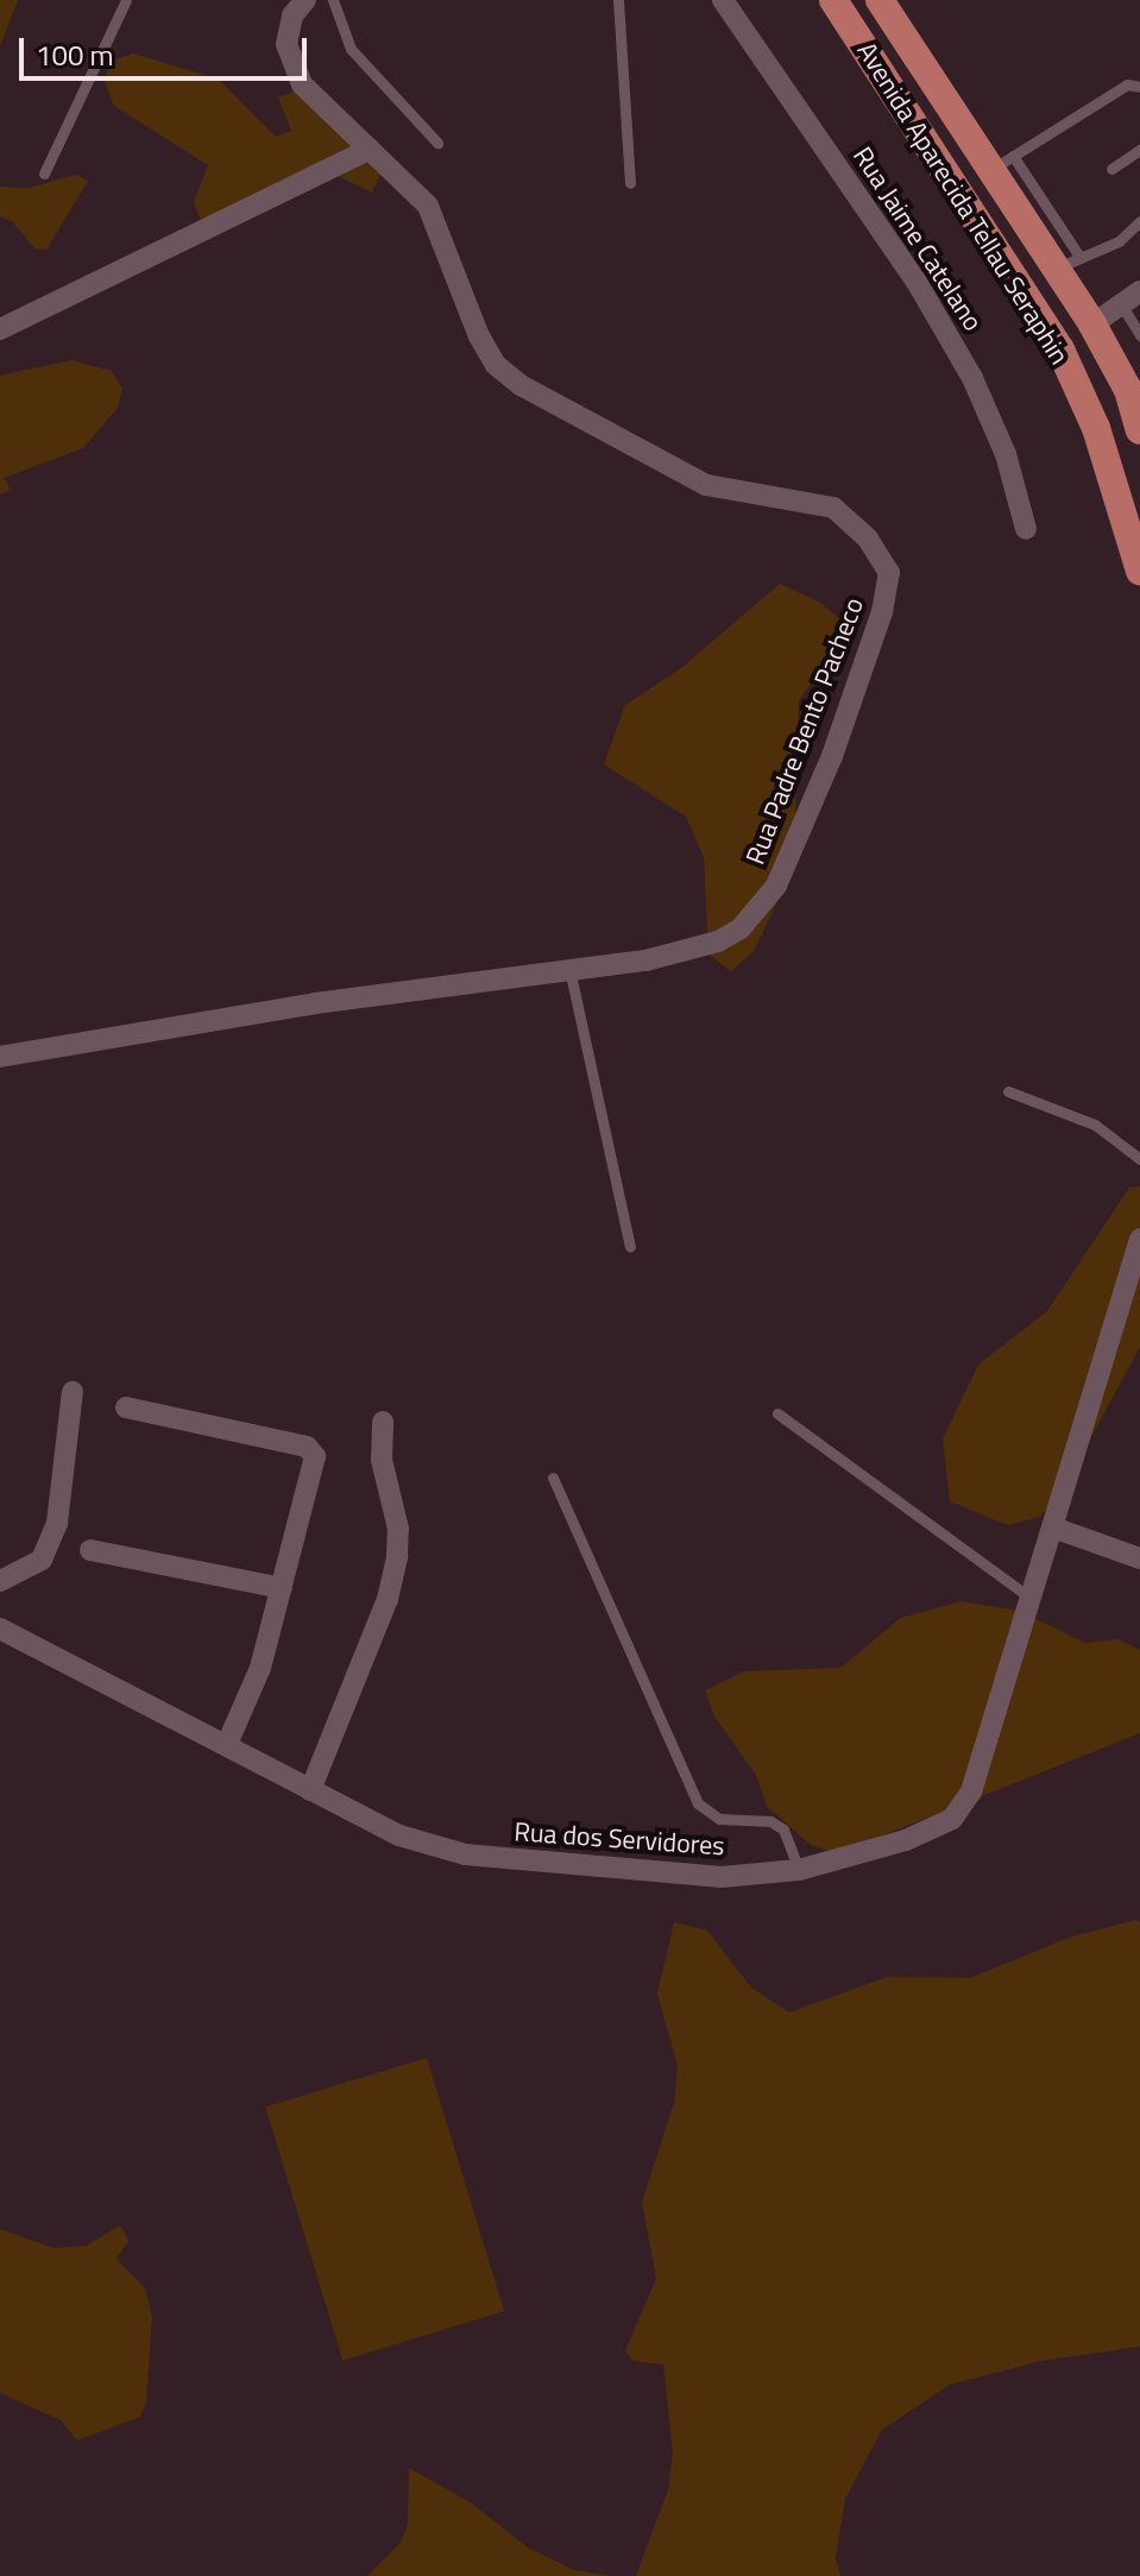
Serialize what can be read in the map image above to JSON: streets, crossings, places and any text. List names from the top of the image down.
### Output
{
  "streets": {
    "main road": ["Avenida Aparecida Tellau Seraphin"],
    "street": ["Rua Jaime Catelano", "Rua Padre Bento Pacheco", "Rua dos Servidores"]
  },
  "scale_bar": "100 m"
}
